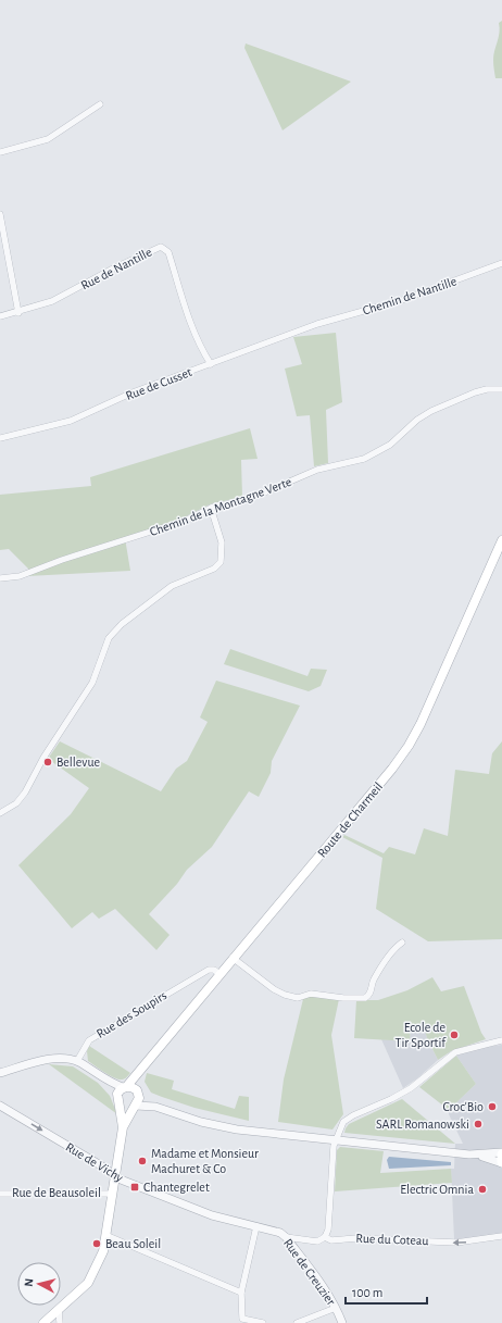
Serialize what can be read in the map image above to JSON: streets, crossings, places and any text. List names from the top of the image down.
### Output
{
  "streets": {
    "main road": ["Route de Charmeil"],
    "street": [
      "Rue de Nantille",
      "Chemin de Nantille",
      "Rue de Cusset",
      "Chemin de la Montagne Verte",
      "Rue des Soupirs",
      "Rue de Vichy",
      "Rue de Beausoleil",
      "Rue du Coteau",
      "Rue de Creuzier"
    ]
  },
  "crossings": [
    ["Rue de Nantille", "Rue de Cusset"],
    ["Chemin de Nantille", "Rue de Cusset"],
    ["Route de Charmeil", "Rue des Soupirs"],
    ["Rue de Vichy", "Rue de Creuzier"]
  ],
  "one_way": ["Rue de Vichy", "Rue du Coteau"],
  "places": {
    "other": [
      "Bellevue",
      "Ecole de Tir Sportif",
      "Croc'Bio",
      "SARL Romanowski",
      "Madame et Monsieur Machuret & Co",
      "Electric Omnia",
      "Beau Soleil"
    ],
    "transit": ["Chantegrelet"]
  },
  "scale_bar": "100 m",
  "north": "left"
}
